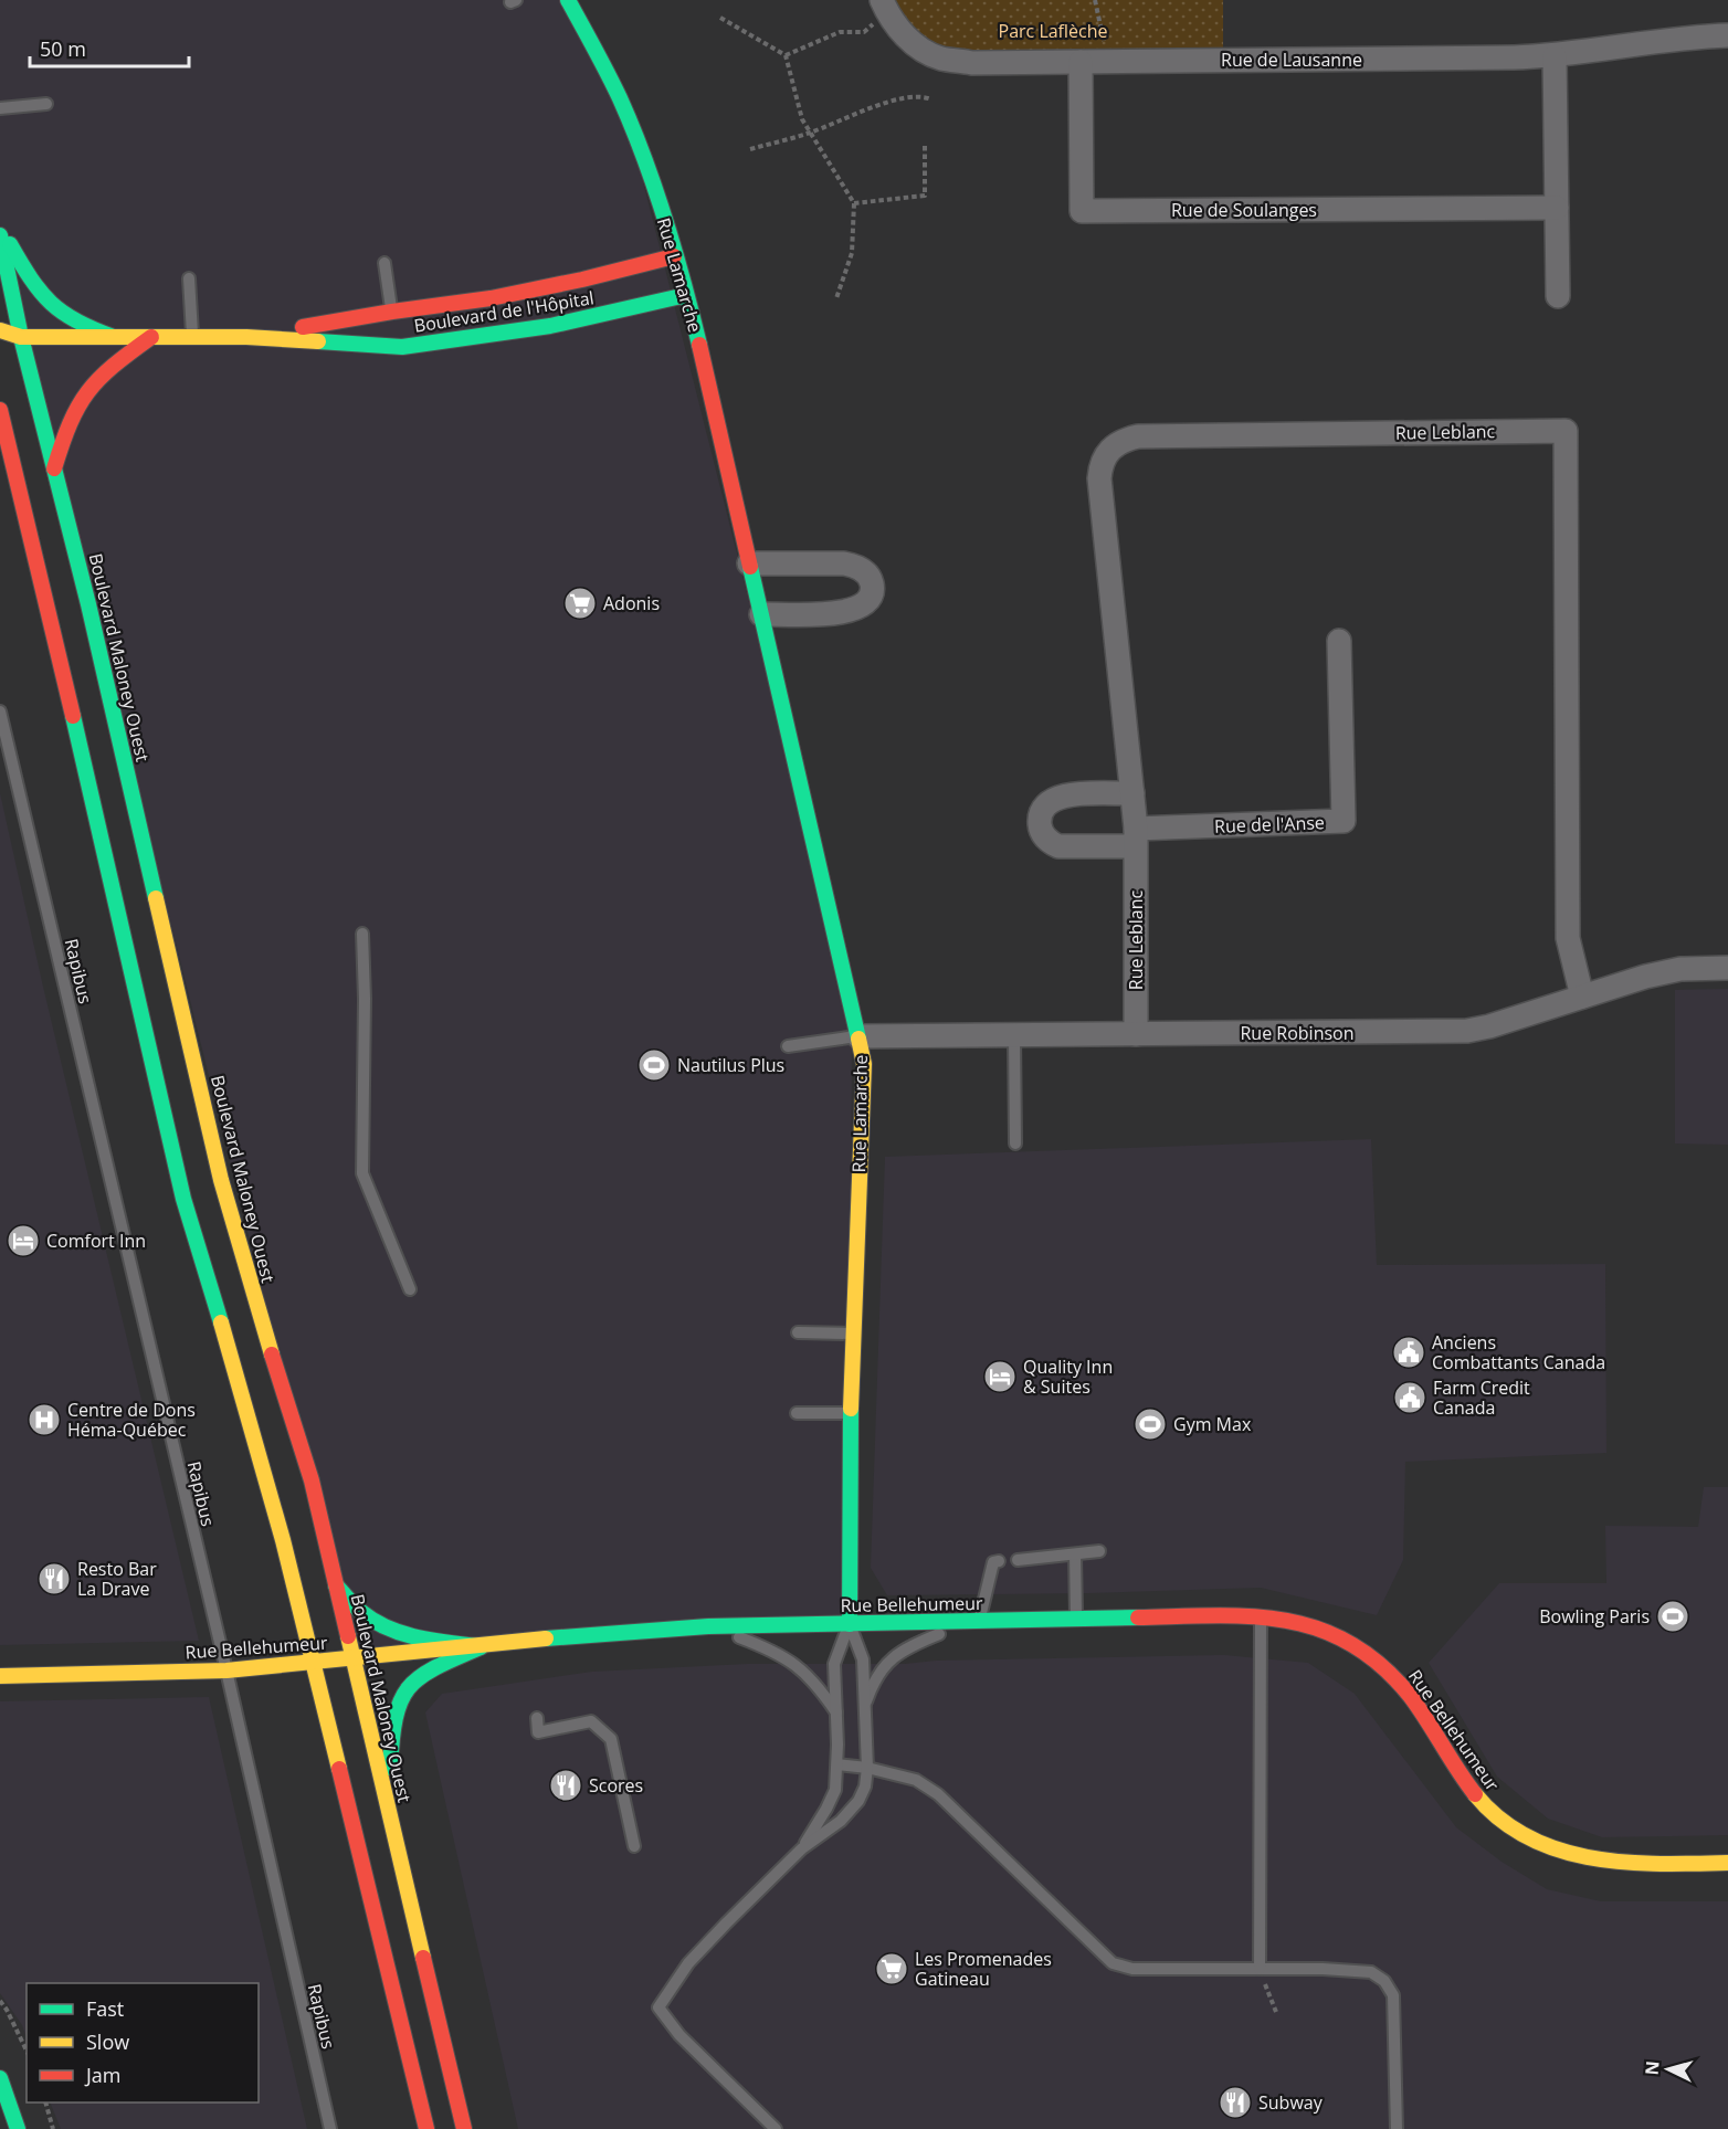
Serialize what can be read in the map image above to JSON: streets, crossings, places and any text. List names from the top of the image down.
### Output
{
  "streets": {
    "street": [
      "Rue de Lausanne",
      "Rue de Soulanges",
      "Rue Lamarche",
      "Boulevard de l'Hôpital",
      "Rue Leblanc",
      "Boulevard Maloney Ouest",
      "Rue de l'Anse",
      "Rue Robinson",
      "Rue Bellehumeur"
    ],
    "lane": ["Rapibus"]
  },
  "crossings": [
    ["Rue de Lausanne", "Rue de Soulanges"],
    ["Rue Lamarche", "Boulevard de l'Hôpital"],
    ["Rue Lamarche", "Rue Robinson"],
    ["Rue Lamarche", "Rue Bellehumeur"],
    ["Boulevard de l'Hôpital", "Boulevard Maloney Ouest"],
    ["Rue Leblanc", "Rue de l'Anse"],
    ["Rue Leblanc", "Rue Robinson"],
    ["Boulevard Maloney Ouest", "Rue Bellehumeur"],
    ["Rapibus", "Rue Bellehumeur"]
  ],
  "parks": ["Parc Laflèche"],
  "places": {
    "supermarket": ["Adonis", "Les Promenades Gatineau"],
    "sports": ["Nautilus Plus", "Gym Max", "Bowling Paris"],
    "hotel": ["Comfort Inn", "Quality Inn & Suites"],
    "public building": ["Anciens Combattants Canada", "Farm Credit Canada"],
    "hospital": ["Centre de Dons Héma-Québec"],
    "restaurant": ["Resto Bar La Drave", "Scores", "Subway"]
  },
  "legend": ["Fast", "Slow", "Jam"],
  "scale_bar": "50 m",
  "north": "left"
}
